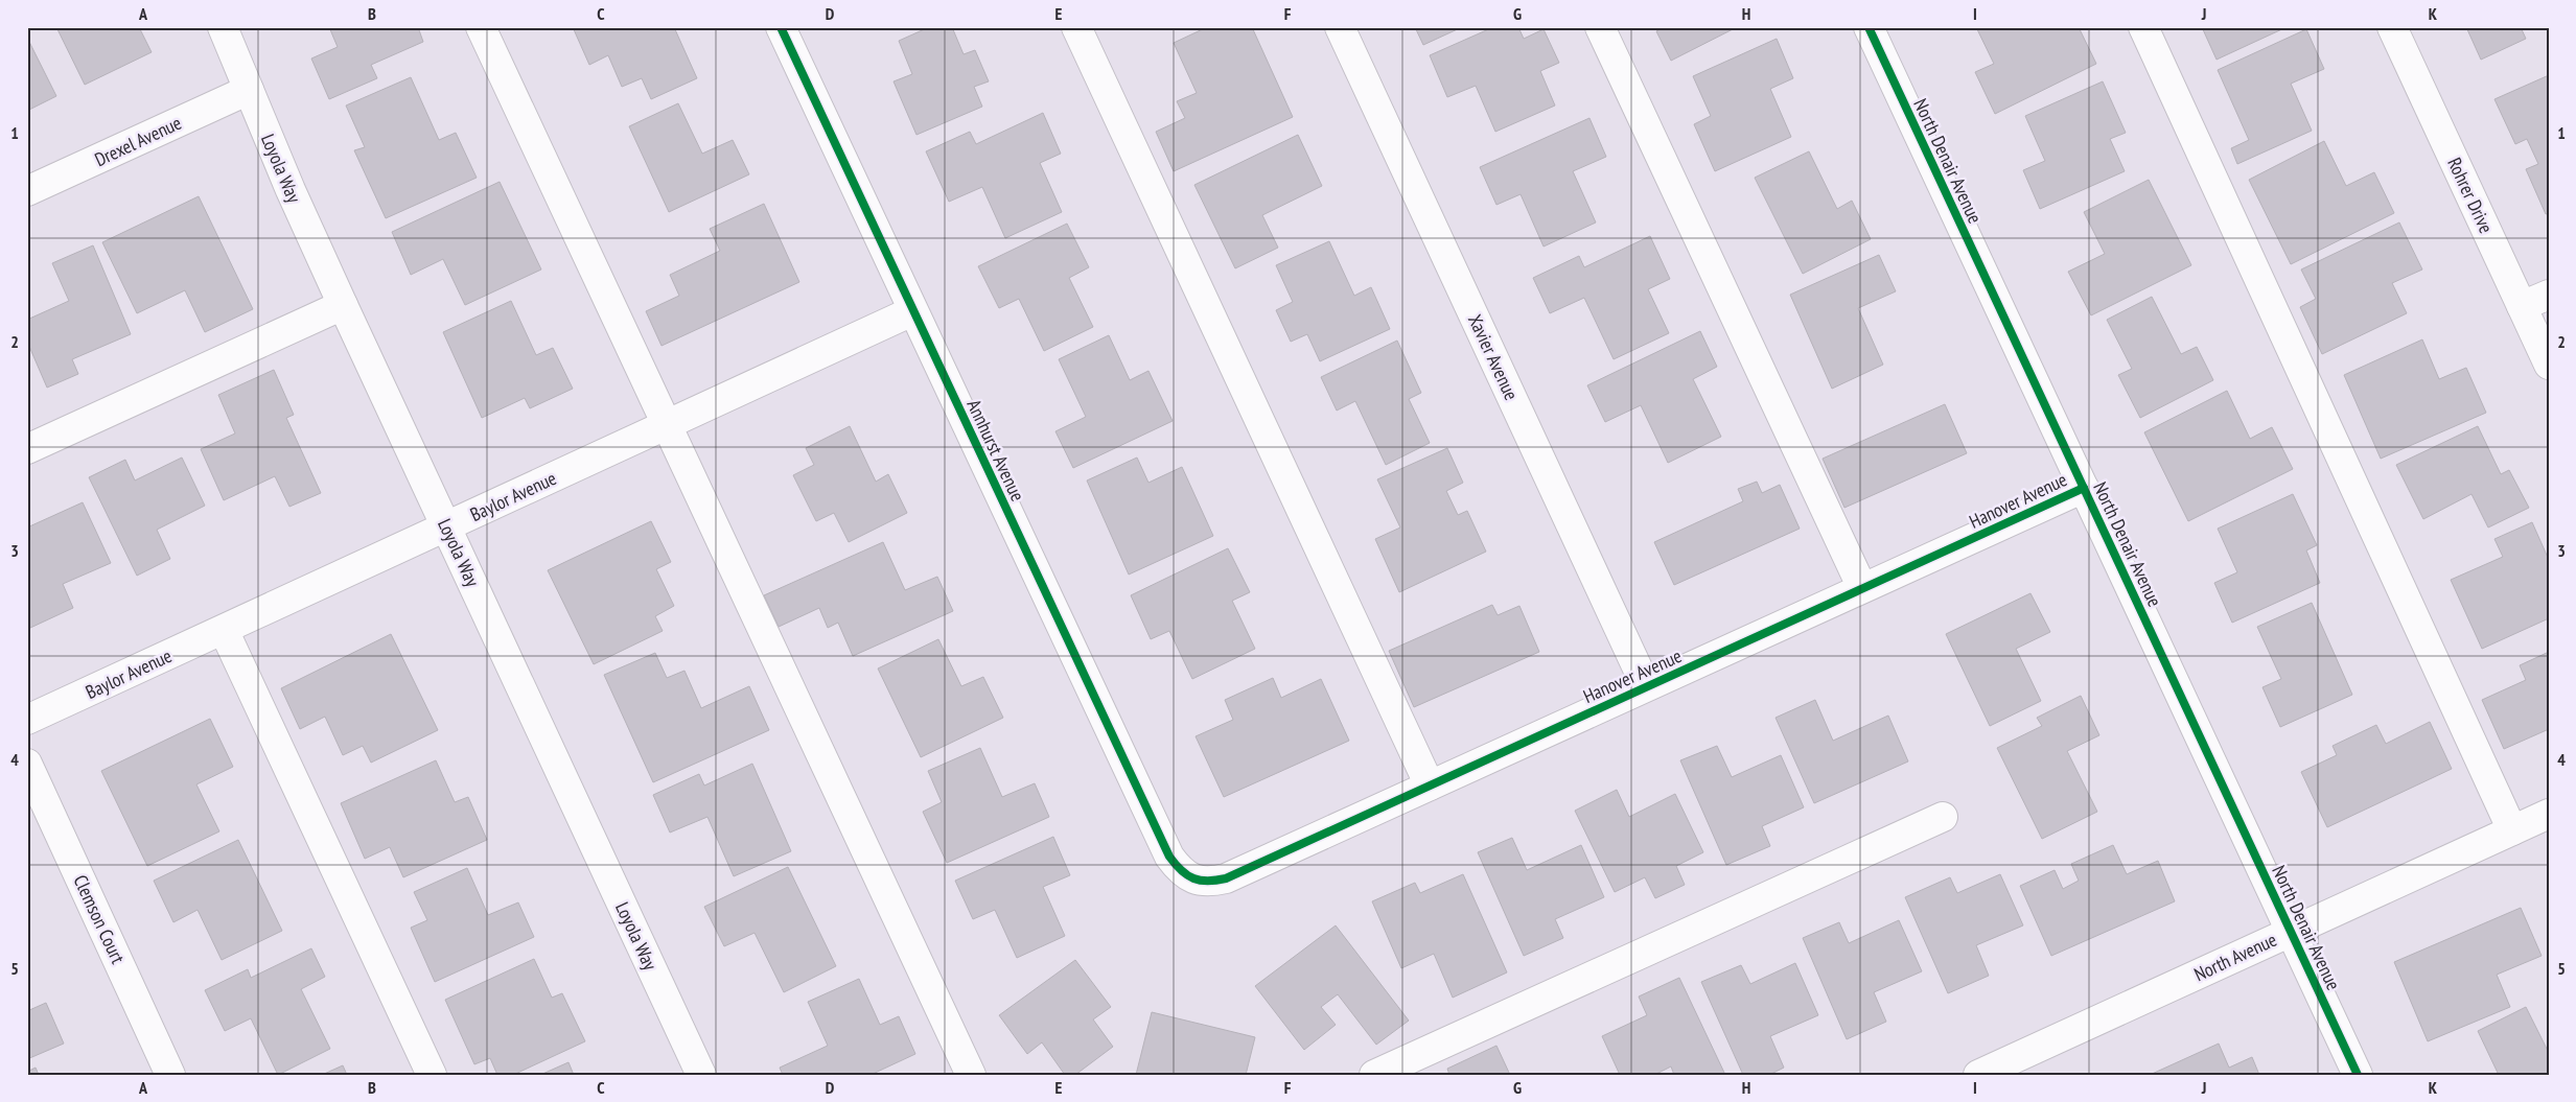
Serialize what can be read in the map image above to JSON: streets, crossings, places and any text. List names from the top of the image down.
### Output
{
  "streets": {
    "street": [
      "Drexel Avenue",
      "North Denair Avenue",
      "Loyola Way",
      "Rohrer Drive",
      "Xavier Avenue",
      "Annhurst Avenue",
      "Baylor Avenue",
      "Hanover Avenue",
      "Clemson Court",
      "North Avenue"
    ]
  },
  "crossings": [
    ["Drexel Avenue", "Loyola Way"],
    ["North Denair Avenue", "Hanover Avenue"],
    ["North Denair Avenue", "North Avenue"],
    ["Loyola Way", "Baylor Avenue"],
    ["Xavier Avenue", "Hanover Avenue"],
    ["Annhurst Avenue", "Baylor Avenue"],
    ["Annhurst Avenue", "Hanover Avenue"]
  ],
  "grid": {
    "columns": [
      "A",
      "B",
      "C",
      "D",
      "E",
      "F",
      "G",
      "H",
      "I",
      "J",
      "K"
    ],
    "rows": [
      "1",
      "2",
      "3",
      "4",
      "5"
    ]
  }
}
